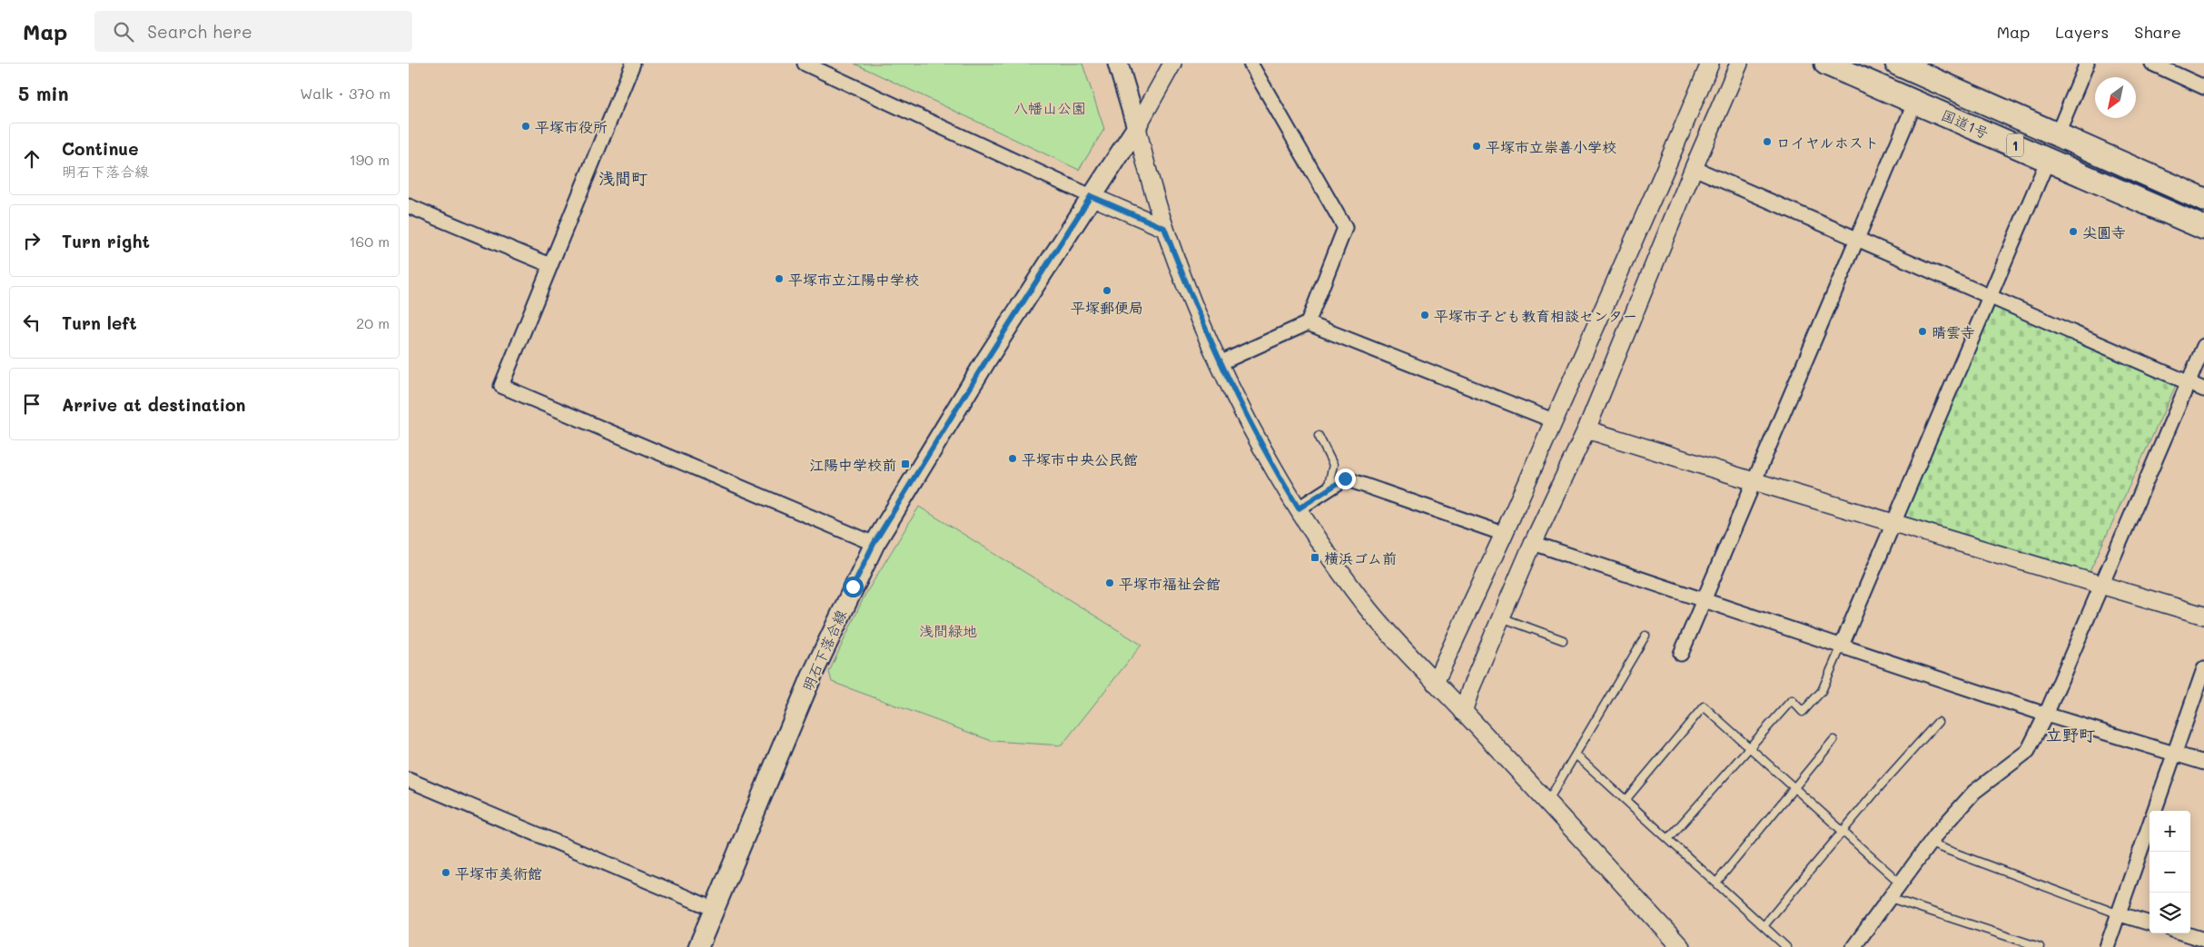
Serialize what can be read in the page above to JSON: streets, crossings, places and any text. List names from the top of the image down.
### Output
{
  "streets": {
    "highway": ["国道1号", "1"],
    "main road": ["明石下落合線"]
  },
  "districts": ["浅間町", "立野町"],
  "parks": ["八幡山公園", "浅間緑地"],
  "places": {
    "other": [
      "平塚市役所",
      "ロイヤルホスト",
      "平塚市立崇善小学校",
      "尖圓寺",
      "平塚市立江陽中学校",
      "平塚郵便局",
      "平塚市子ども教育相談センター",
      "晴雲寺",
      "平塚市中央公民館",
      "平塚市福祉会館",
      "平塚市美術館"
    ],
    "transit": ["江陽中学校前", "横浜ゴム前"]
  },
  "north": "bottom left",
  "page": {
    "header": "Map",
    "search": "Search here",
    "nav": ["Map", "Layers", "Share"],
    "heading": ["5 min", "Walk · 370 m"],
    "list": [
      ["Continue", "明石下落合線", "190 m"],
      ["Turn right", "160 m"],
      ["Turn left", "20 m"],
      "Arrive at destination"
    ],
    "map_buttons": ["+", "−"]
  }
}
